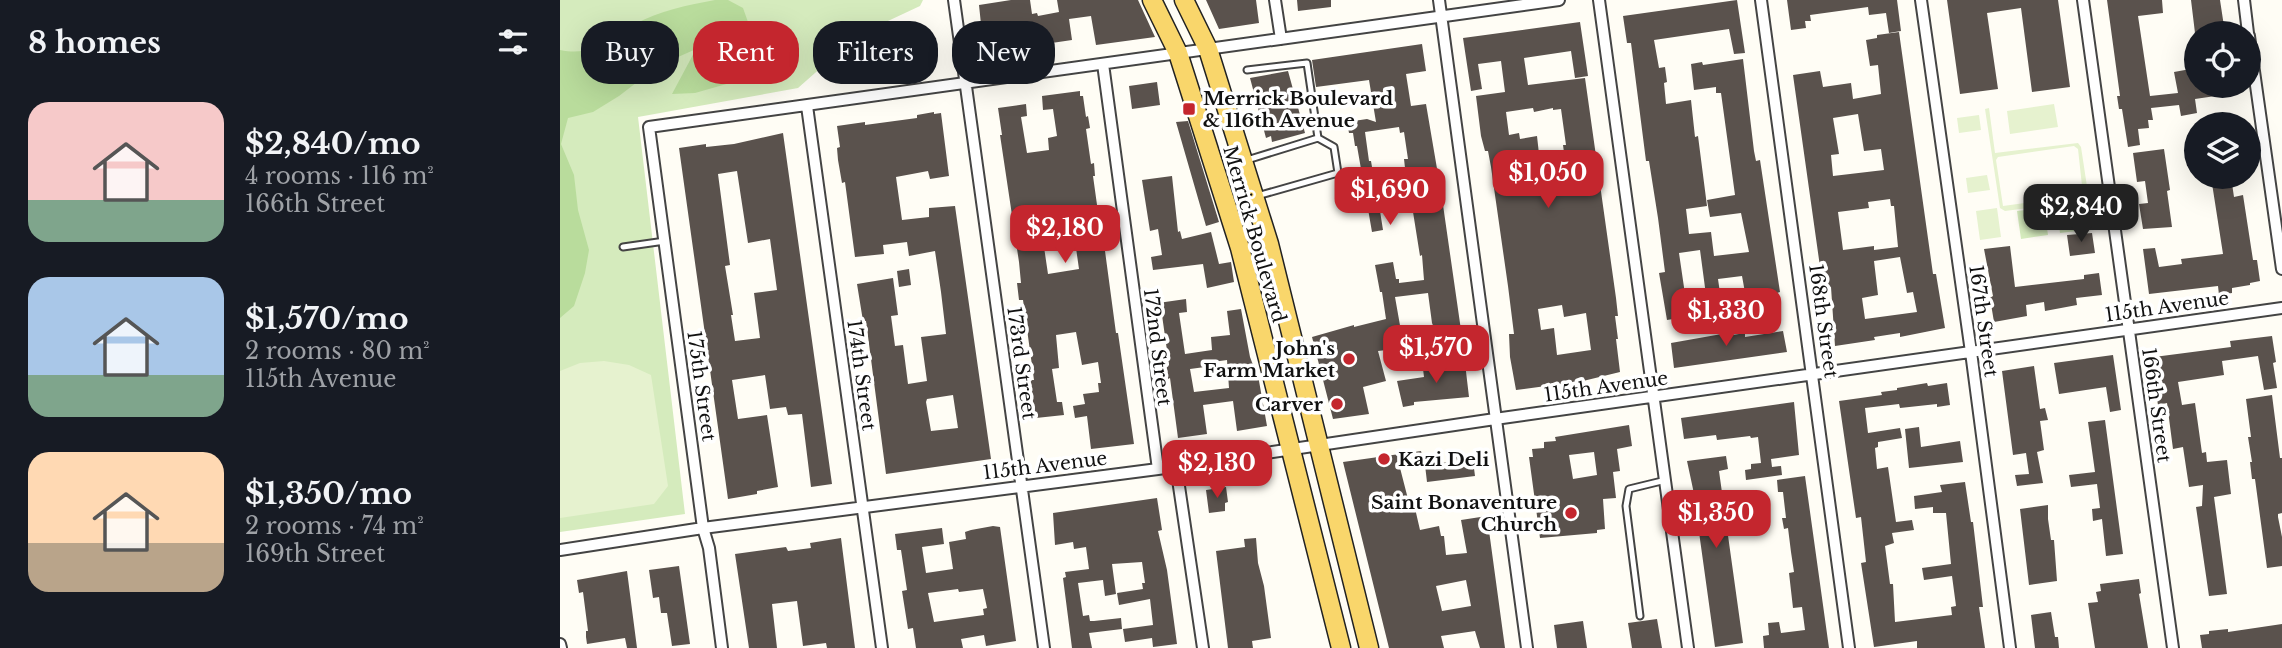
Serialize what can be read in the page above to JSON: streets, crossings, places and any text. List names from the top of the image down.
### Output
{
  "streets": {
    "main road": ["Merrick Boulevard"],
    "street": [
      "115th Avenue",
      "168th Street",
      "167th Street",
      "172nd Street",
      "173rd Street",
      "174th Street",
      "175th Street",
      "166th Street"
    ]
  },
  "crossings": [
    ["Merrick Boulevard", "115th Avenue"],
    ["115th Avenue", "168th Street"],
    ["115th Avenue", "167th Street"],
    ["115th Avenue", "172nd Street"],
    ["115th Avenue", "173rd Street"],
    ["115th Avenue", "174th Street"],
    ["115th Avenue", "175th Street"],
    ["115th Avenue", "166th Street"],
    ["174th Street", "175th Street"]
  ],
  "places": {
    "transit": ["Merrick Boulevard & 116th Avenue"],
    "other": [
      "John's Farm Market",
      "Carver",
      "Kazi Deli",
      "Saint Bonaventure Church"
    ]
  },
  "page": {
    "heading": "8 homes",
    "chip": [
      "Buy",
      "Rent",
      "Filters",
      "New"
    ],
    "list": [
      {
        "name": "$2,840/mo",
        "note": "4 rooms · 116 m² · 166th Street"
      },
      {
        "name": "$1,570/mo",
        "note": "2 rooms · 80 m² · 115th Avenue"
      },
      {
        "name": "$1,350/mo",
        "note": "2 rooms · 74 m² · 169th Street"
      }
    ],
    "price": [
      "$1,050",
      "$1,690",
      "$2,840",
      "$2,180",
      "$1,330",
      "$1,570",
      "$2,130",
      "$1,350"
    ]
  }
}
